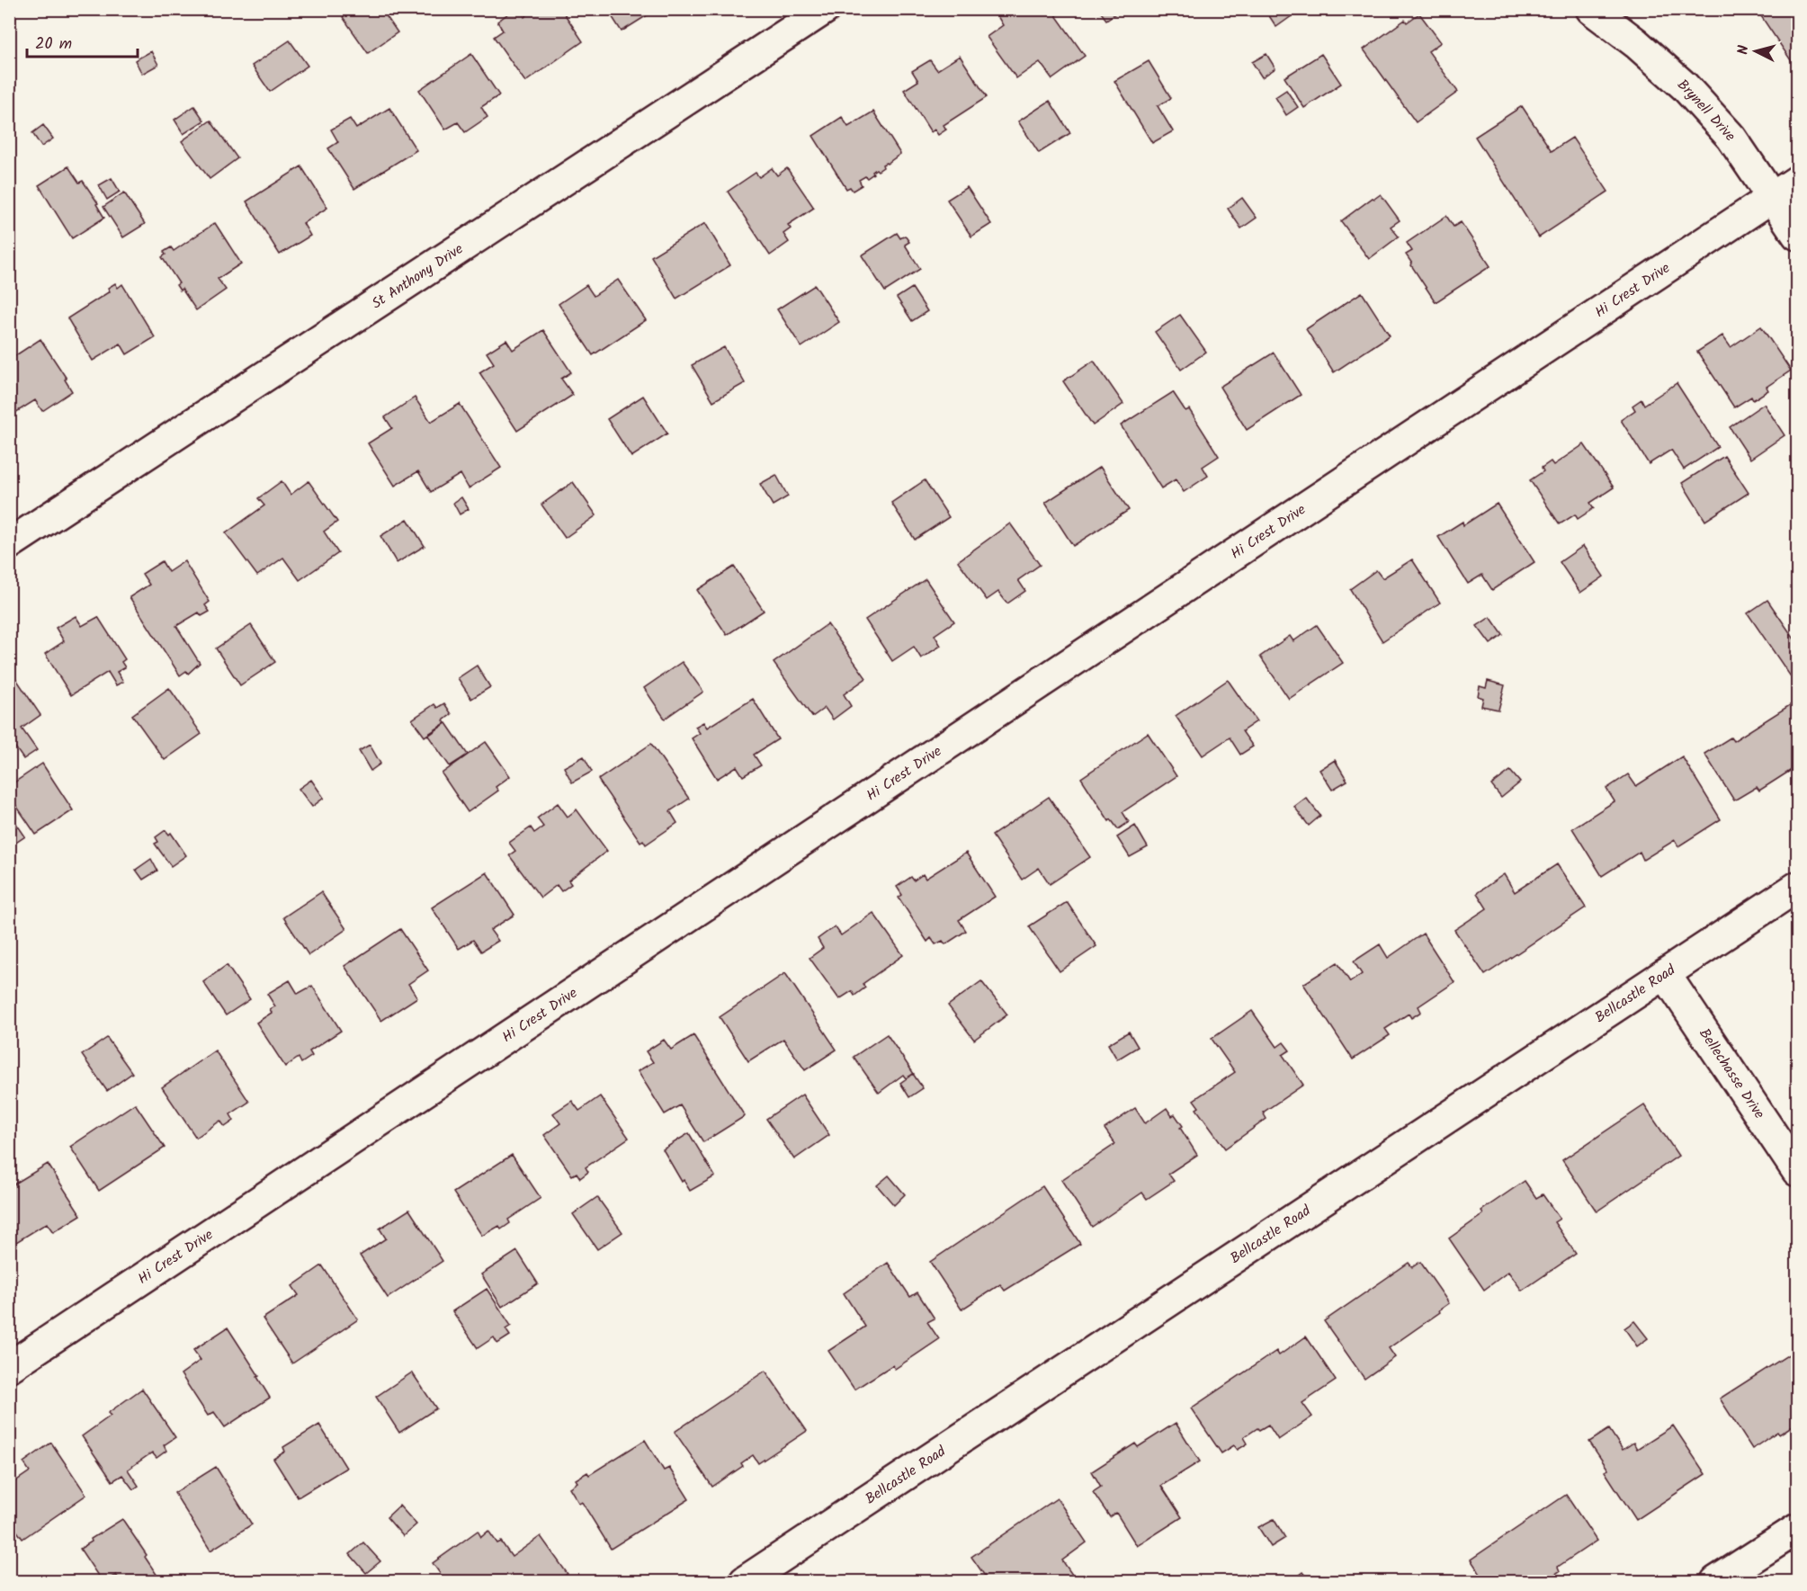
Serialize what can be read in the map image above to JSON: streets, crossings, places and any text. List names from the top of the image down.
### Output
{
  "streets": {
    "street": [
      "Brynell Drive",
      "St Anthony Drive",
      "Hi Crest Drive",
      "Bellcastle Road",
      "Bellechasse Drive"
    ]
  },
  "crossings": [
    ["Brynell Drive", "Hi Crest Drive"],
    ["Bellcastle Road", "Bellechasse Drive"]
  ],
  "scale_bar": "20 m",
  "north": "left"
}
